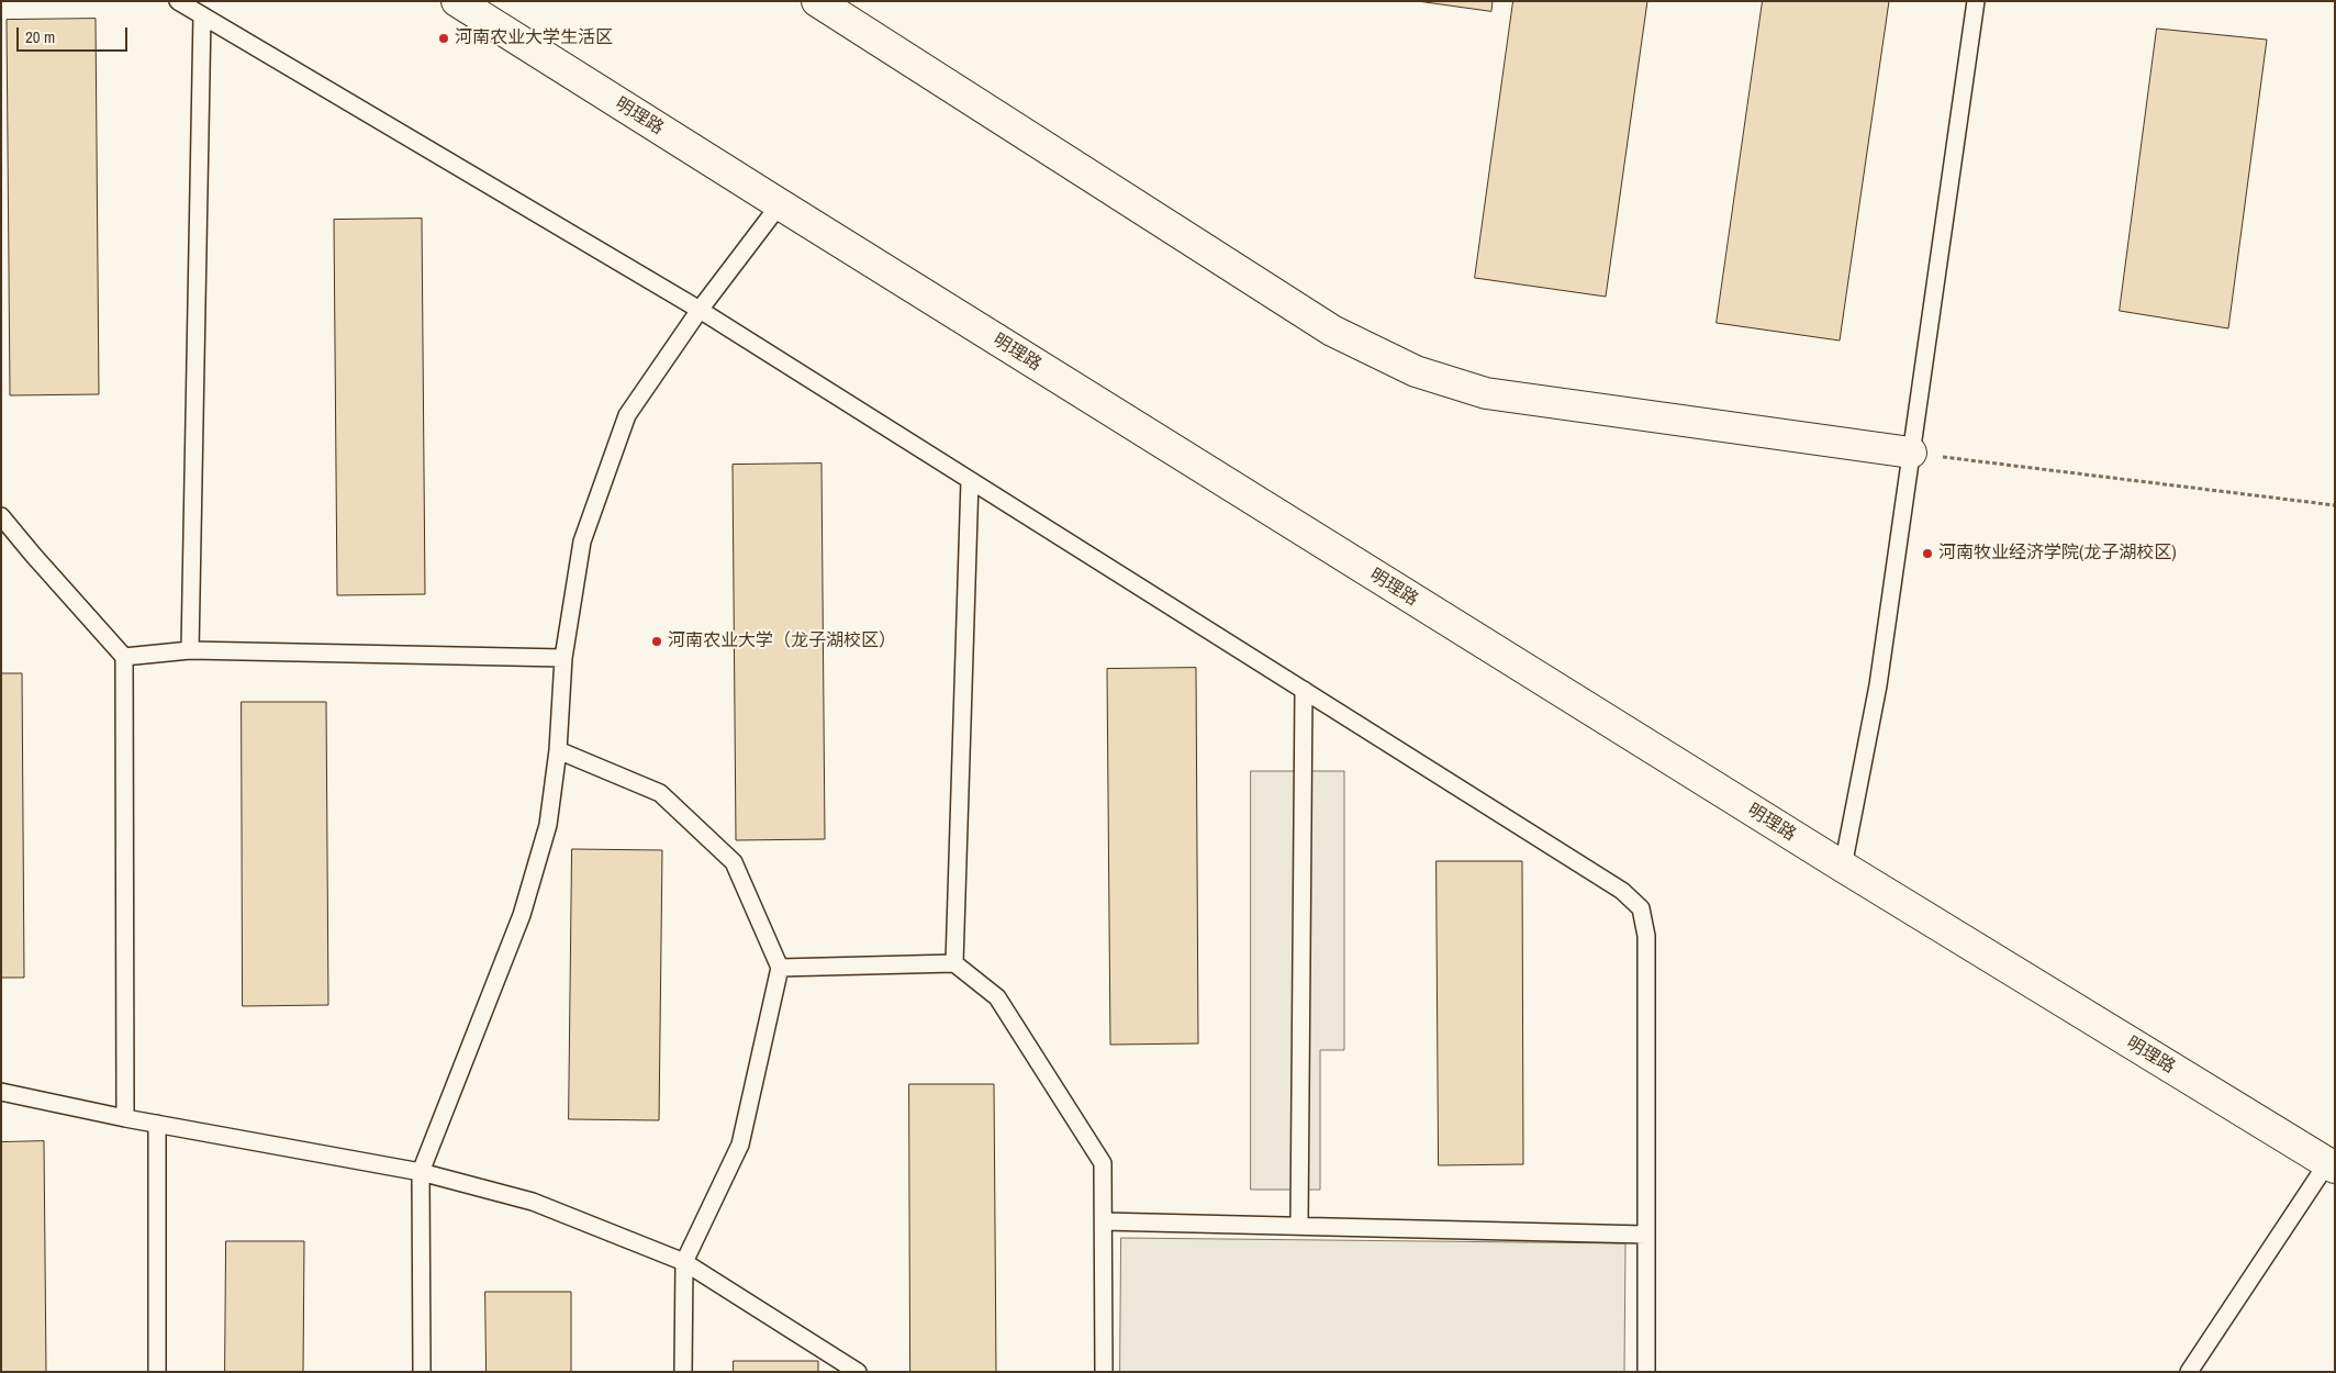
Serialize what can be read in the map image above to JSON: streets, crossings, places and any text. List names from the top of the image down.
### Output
{
  "streets": {
    "street": ["明理路"]
  },
  "places": ["河南农业大学生活区", "河南牧业经济学院(龙子湖校区)", "河南农业大学（龙子湖校区）"],
  "scale_bar": "20 m"
}
